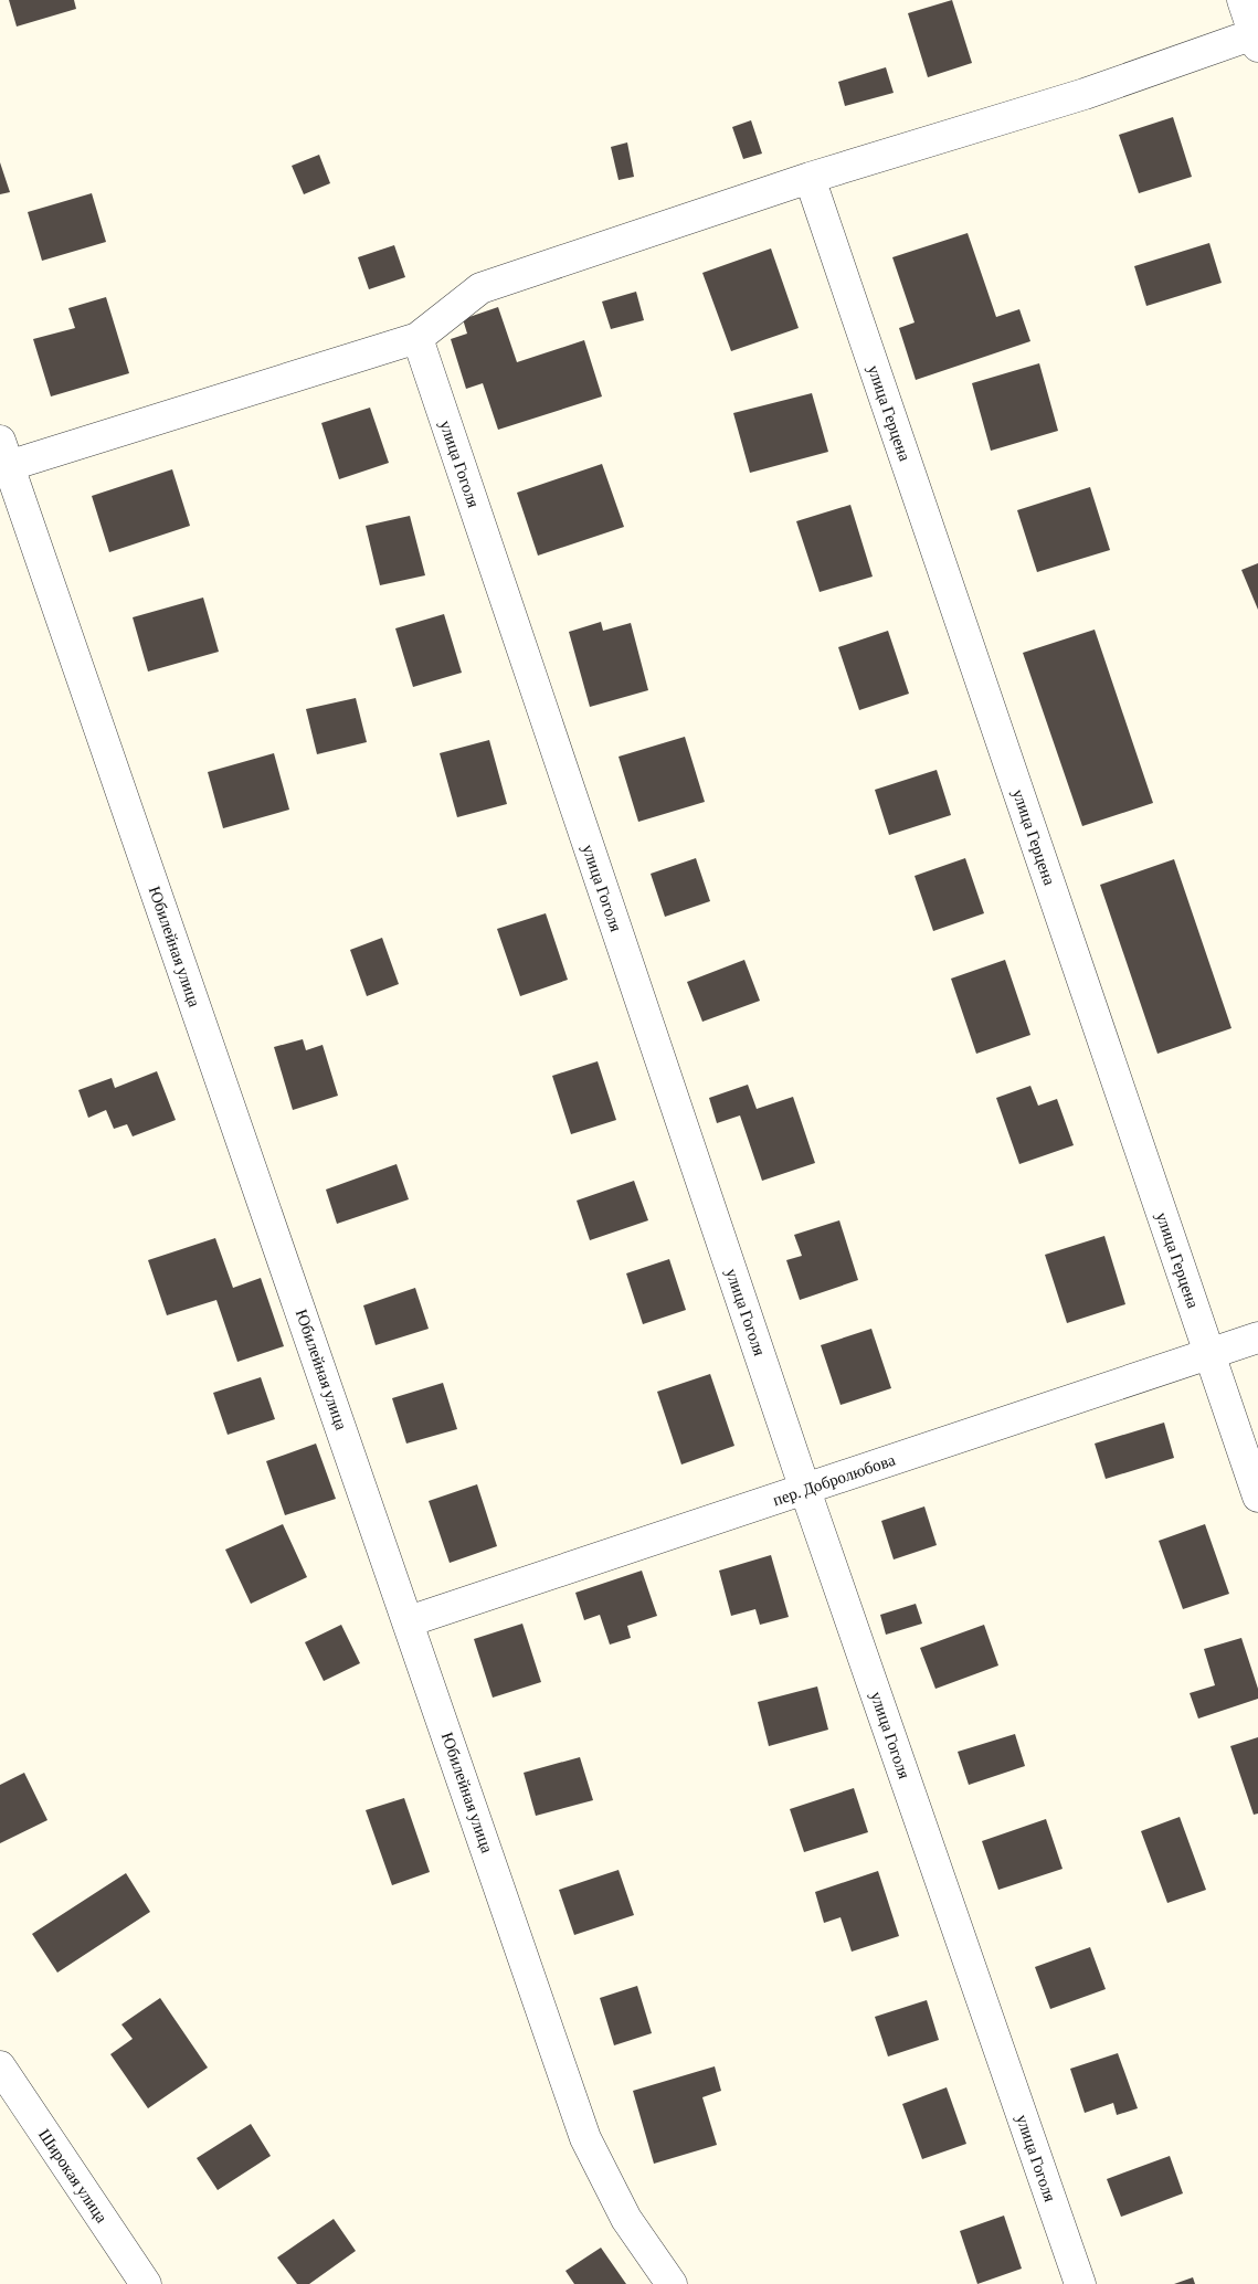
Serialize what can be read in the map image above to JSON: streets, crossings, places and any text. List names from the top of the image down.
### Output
{
  "streets": {
    "street": [
      "улица Герцена",
      "улица Гоголя",
      "Юбилейная улица",
      "пер. Добролюбова",
      "Широкая улица"
    ]
  },
  "crossings": [
    ["улица Герцена", "пер. Добролюбова"],
    ["улица Гоголя", "пер. Добролюбова"],
    ["Юбилейная улица", "пер. Добролюбова"]
  ]
}
